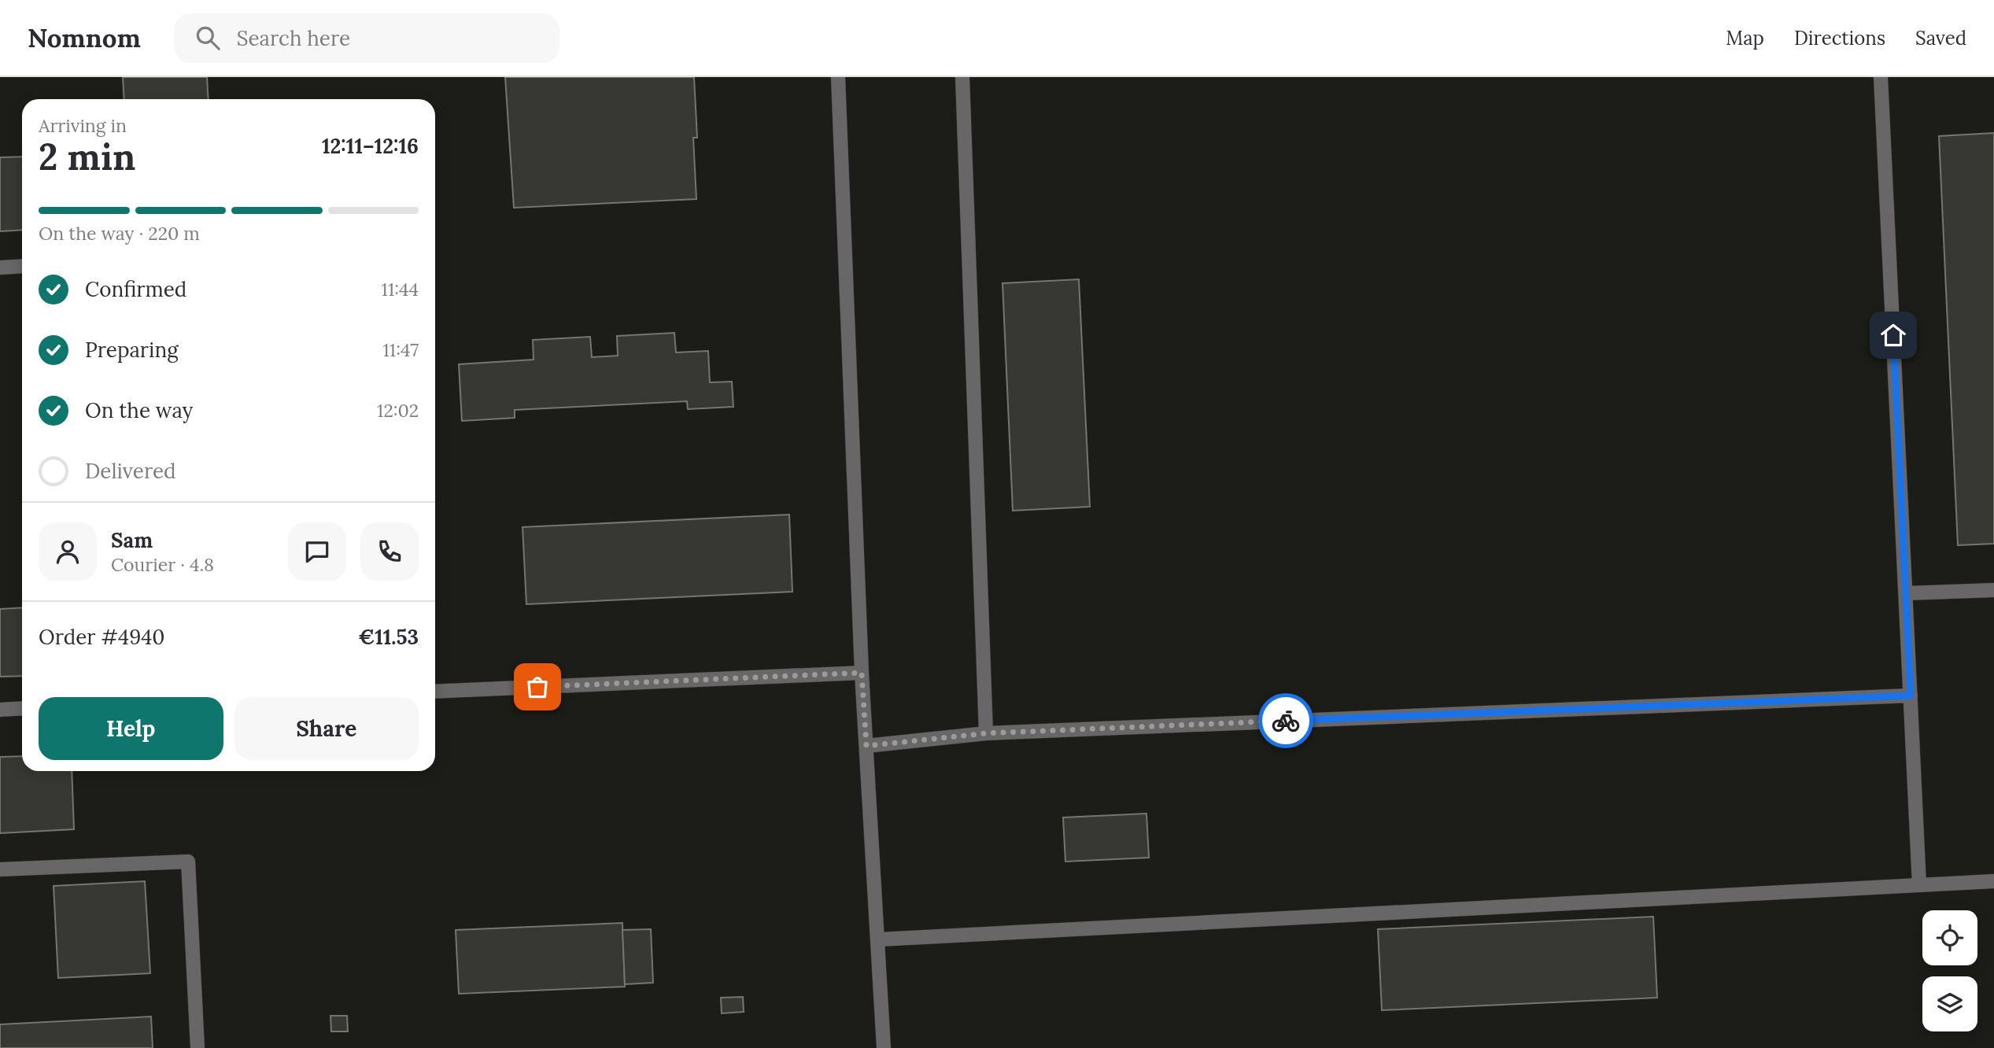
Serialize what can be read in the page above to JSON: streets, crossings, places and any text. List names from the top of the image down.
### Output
{
  "page": {
    "header": "Nomnom",
    "search": "Search here",
    "nav": ["Map", "Directions", "Saved"],
    "heading": ["2 min", "Arriving in", "12:11–12:16"],
    "panel": [
      "Sam",
      "Courier · 4.8",
      "Order #4940",
      "€11.53"
    ],
    "bar": "On the way · 220 m",
    "list": [
      ["Confirmed", "11:44"],
      ["Preparing", "11:47"],
      ["On the way", "12:02"],
      "Delivered"
    ],
    "buttons": ["Help", "Share"]
  }
}
